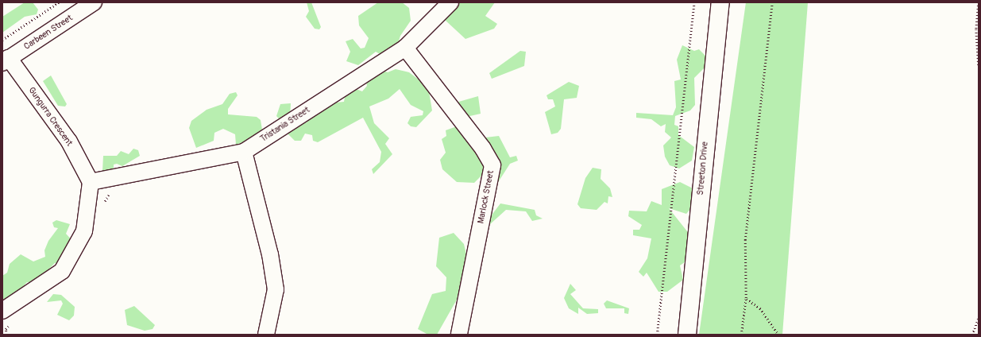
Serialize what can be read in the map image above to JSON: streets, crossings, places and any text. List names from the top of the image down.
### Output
{
  "streets": {
    "main road": ["Streeton Drive"],
    "street": [
      "Carbeen Street",
      "Gungurra Crescent",
      "Tristania Street",
      "Marlock Street"
    ]
  },
  "crossings": [
    ["Carbeen Street", "Gungurra Crescent"],
    ["Gungurra Crescent", "Tristania Street"],
    ["Tristania Street", "Marlock Street"]
  ]
}
